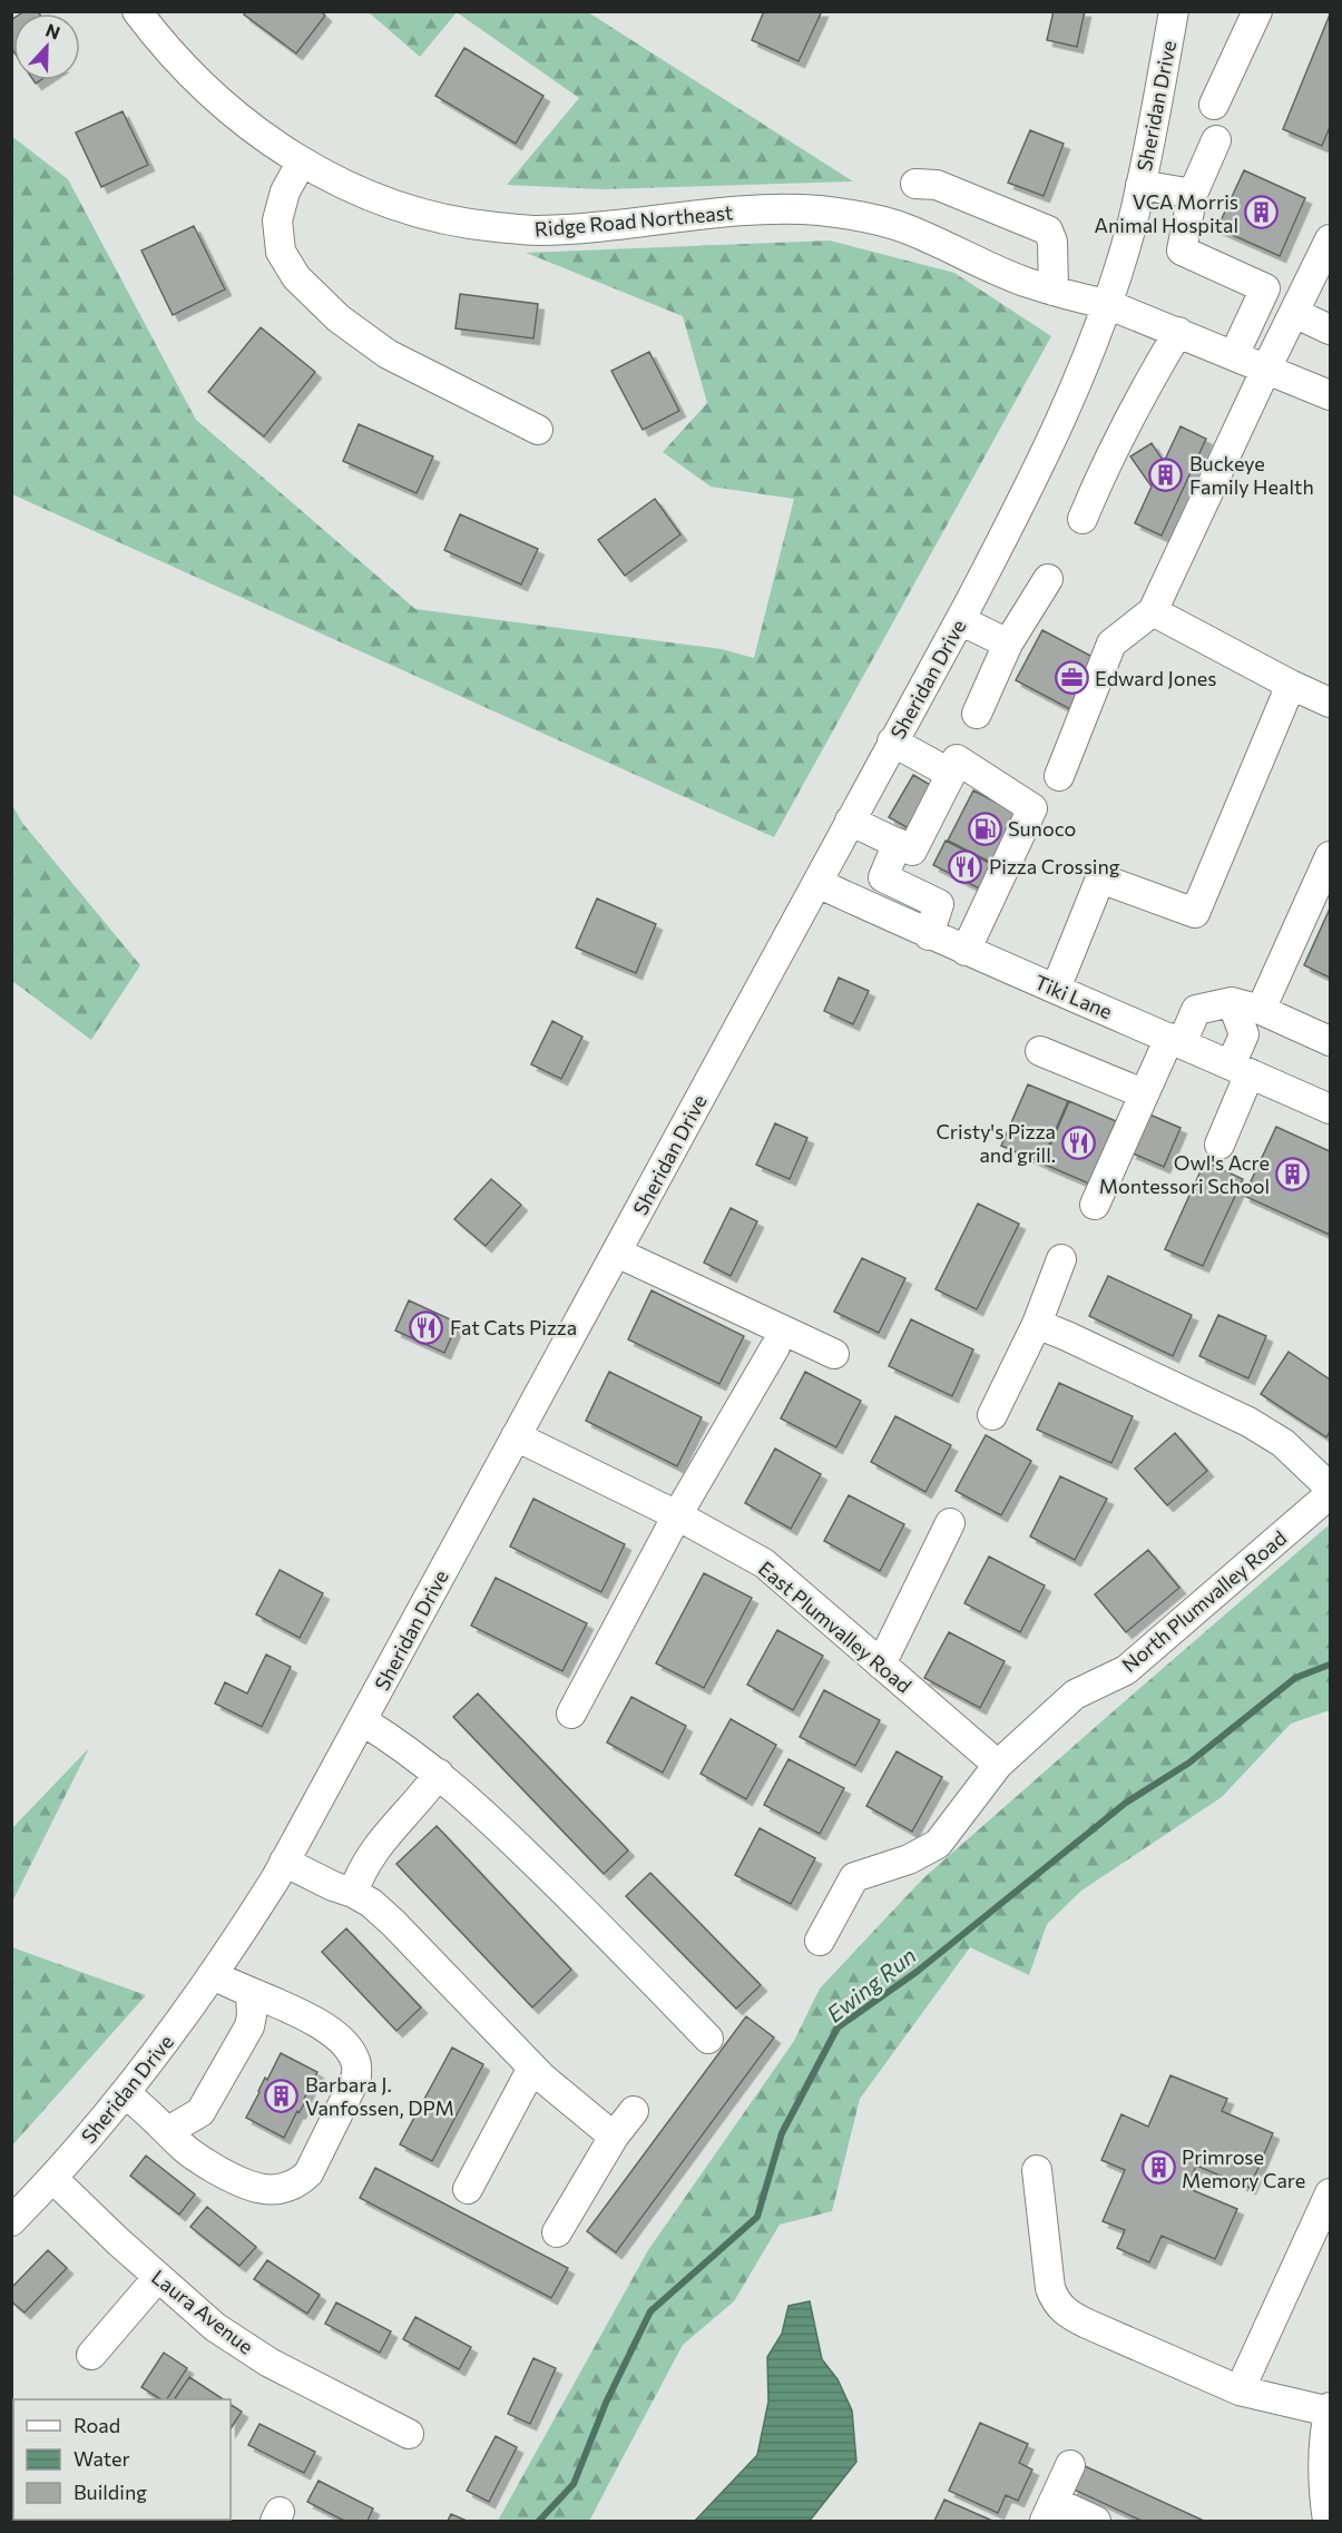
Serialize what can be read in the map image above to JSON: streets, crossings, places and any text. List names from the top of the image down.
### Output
{
  "streets": {
    "street": [
      "Sheridan Drive",
      "Ridge Road Northeast",
      "Tiki Lane",
      "North Plumvalley Road",
      "East Plumvalley Road",
      "Laura Avenue"
    ]
  },
  "crossings": [
    ["Sheridan Drive", "Ridge Road Northeast"],
    ["Sheridan Drive", "Tiki Lane"],
    ["Sheridan Drive", "East Plumvalley Road"],
    ["Sheridan Drive", "Laura Avenue"],
    ["North Plumvalley Road", "East Plumvalley Road"]
  ],
  "water": ["Ewing Run"],
  "places": {
    "building": [
      "VCA Morris Animal Hospital",
      "Buckeye Family Health",
      "Owl's Acre Montessori School",
      "Barbara J. Vanfossen, DPM",
      "Primrose Memory Care"
    ],
    "office": ["Edward Jones"],
    "fuel station": ["Sunoco"],
    "restaurant": ["Pizza Crossing", "Cristy's Pizza and grill.", "Fat Cats Pizza"]
  },
  "legend": ["Road", "Water", "Building"],
  "north": "top"
}
